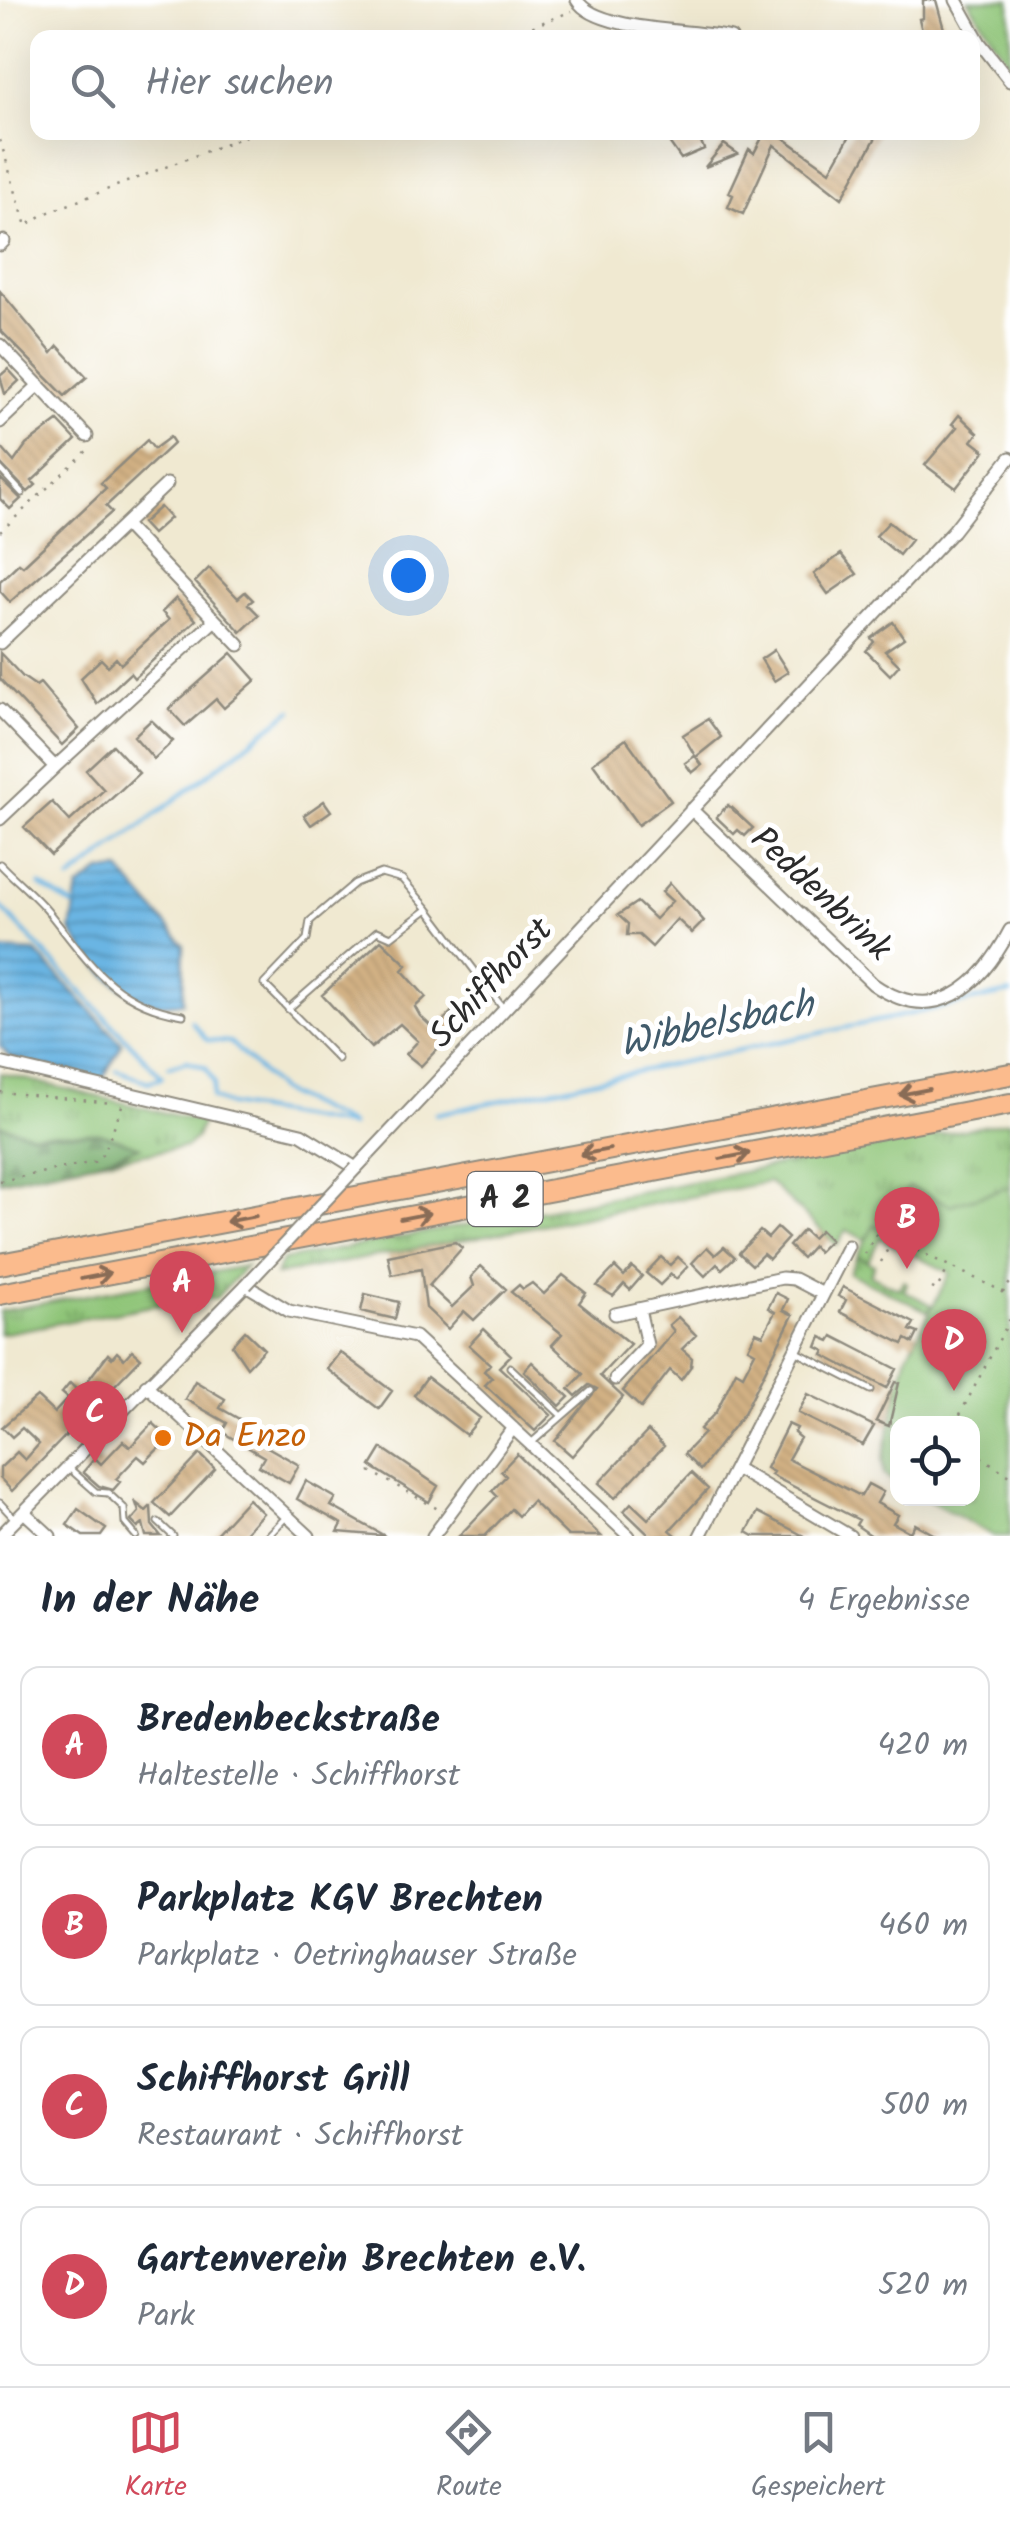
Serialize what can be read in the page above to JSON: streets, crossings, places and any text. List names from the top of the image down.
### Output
{
  "streets": {
    "highway": ["A 2"],
    "street": ["Peddenbrink", "Schiffhorst"]
  },
  "crossings": [
    ["Peddenbrink", "Schiffhorst"]
  ],
  "water": ["Wibbelsbach"],
  "places": ["Da Enzo"],
  "page": {
    "search": "Hier suchen",
    "pins": [
      "B",
      "A",
      "D",
      "C"
    ],
    "heading": ["In der Nähe", "4 Ergebnisse"],
    "list": [
      {
        "mark": "A",
        "name": "Bredenbeckstraße",
        "note": "Haltestelle · Schiffhorst",
        "value": "420 m"
      },
      {
        "mark": "B",
        "name": "Parkplatz KGV Brechten",
        "note": "Parkplatz · Oetringhauser Straße",
        "value": "460 m"
      },
      {
        "mark": "C",
        "name": "Schiffhorst Grill",
        "note": "Restaurant · Schiffhorst",
        "value": "500 m"
      },
      {
        "mark": "D",
        "name": "Gartenverein Brechten e.V.",
        "note": "Park",
        "value": "520 m"
      }
    ],
    "nav": ["Karte", "Route", "Gespeichert"]
  }
}
